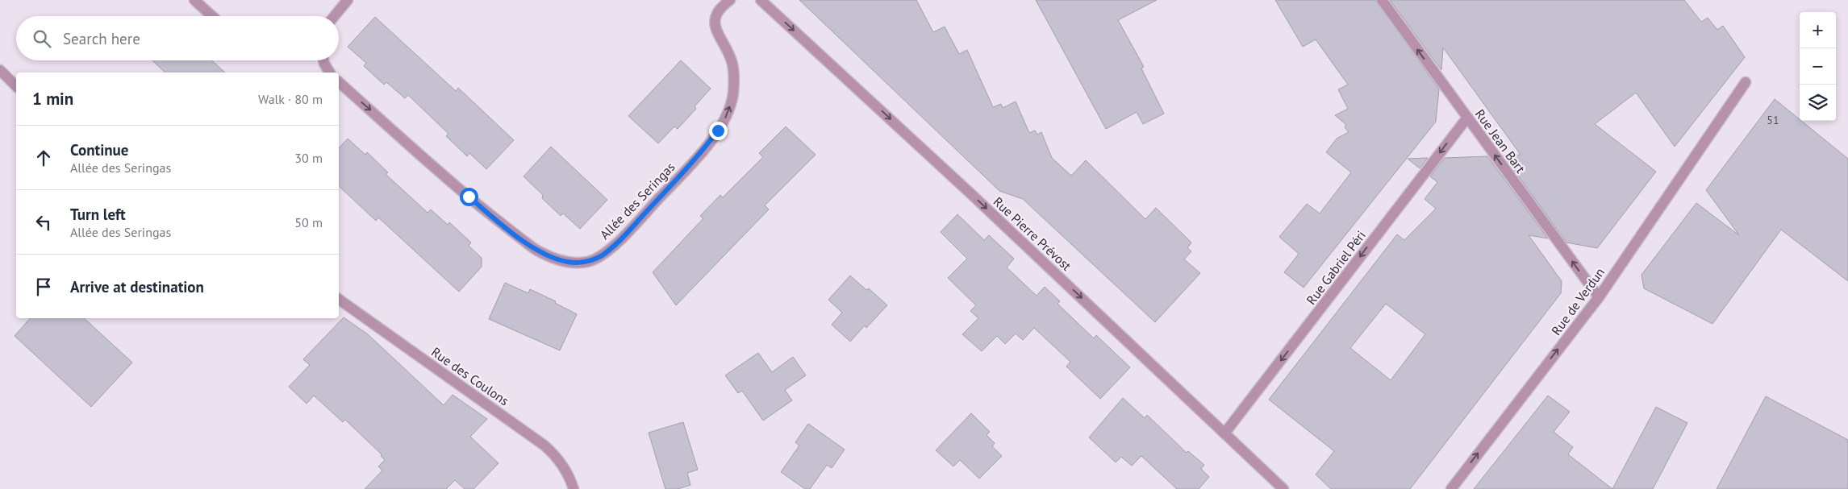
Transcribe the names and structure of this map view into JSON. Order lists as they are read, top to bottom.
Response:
{
  "streets": {
    "street": [
      "Rue Jean Bart",
      "Allée des Seringas",
      "Rue Pierre Prévost",
      "Rue Gabriel Péri",
      "Rue de Verdun",
      "Rue des Coulons"
    ]
  },
  "crossings": [
    ["Rue Jean Bart", "Rue Gabriel Péri"],
    ["Rue Jean Bart", "Rue de Verdun"],
    ["Rue Pierre Prévost", "Rue Gabriel Péri"]
  ],
  "one_way": [
    "Rue Jean Bart",
    "Rue Pierre Prévost",
    "Rue Gabriel Péri",
    "Rue de Verdun"
  ],
  "house_numbers": ["51"],
  "page": {
    "map_buttons": ["+", "−"],
    "search": "Search here",
    "heading": ["1 min", "Walk · 80 m"],
    "list": [
      ["Continue", "Allée des Seringas", "30 m"],
      ["Turn left", "Allée des Seringas", "50 m"],
      "Arrive at destination"
    ]
  }
}
